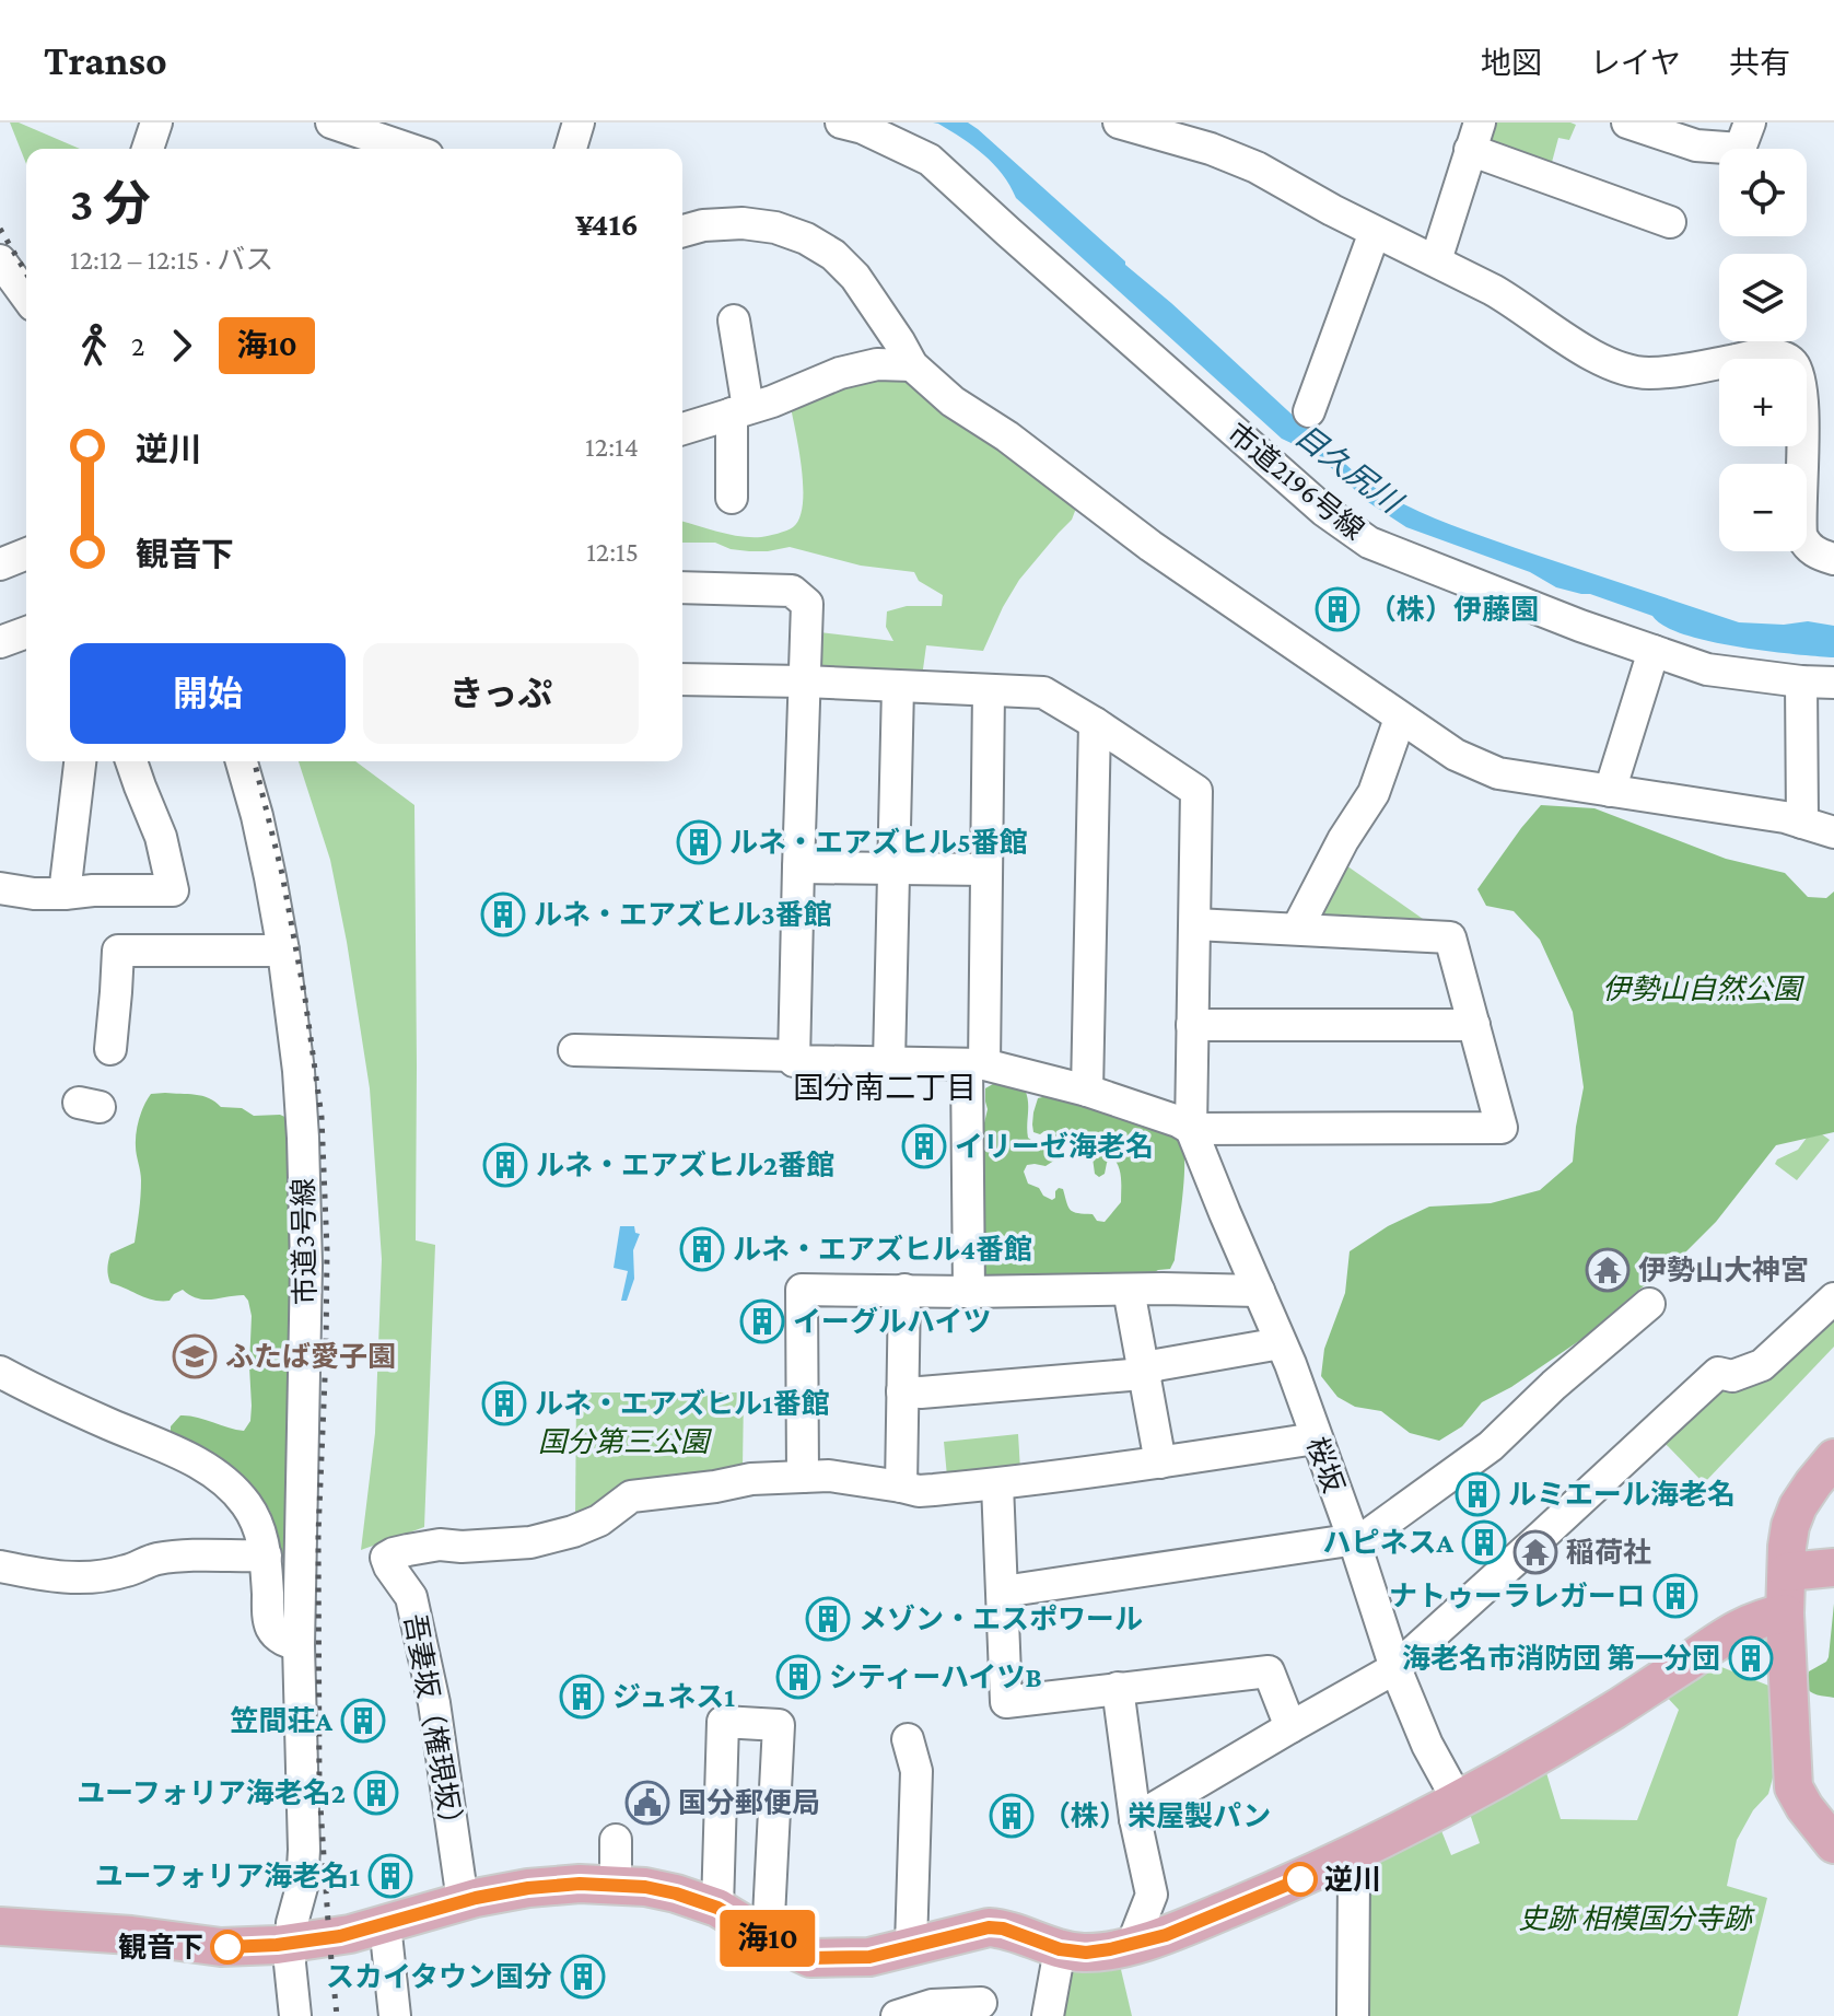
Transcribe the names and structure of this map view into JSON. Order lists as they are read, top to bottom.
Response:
{
  "streets": {
    "street": [
      "市道2196号線",
      "市道3号線",
      "桜坂",
      "吾妻坂（権現坂）"
    ]
  },
  "districts": ["国分南二丁目"],
  "water": ["目久尻川"],
  "parks": ["伊勢山自然公園", "国分第三公園", "史跡 相模国分寺跡"],
  "places": {
    "building": [
      "（株）伊藤園",
      "ルネ・エアズヒル5番館",
      "ルネ・エアズヒル3番館",
      "イリーゼ海老名",
      "ルネ・エアズヒル2番館",
      "ルネ・エアズヒル4番館",
      "イーグルハイツ",
      "ルネ・エアズヒル1番館",
      "ルミエール海老名",
      "ハピネスA",
      "ナトゥーラレガーロ",
      "メゾン・エスポワール",
      "海老名市消防団 第一分団",
      "シティーハイツB",
      "ジュネス1",
      "笠間荘A",
      "ユーフォリア海老名2",
      "（株）栄屋製パン",
      "ユーフォリア海老名1",
      "スカイタウン国分"
    ],
    "temple": ["伊勢山大神宮", "稲荷社"],
    "school or university": ["ふたば愛子園"],
    "public building": ["国分郵便局"],
    "other": ["逆川", "観音下"]
  },
  "lines": ["bus line 海10"],
  "page": {
    "header": "Transo",
    "nav": ["地図", "レイヤ", "共有"],
    "on_map": "海10",
    "map_buttons": ["+", "−"],
    "heading": ["3 分", "12:12 – 12:15 · バス", "¥416"],
    "legs": ["2", "海10"],
    "list": [
      {
        "name": "逆川",
        "value": "12:14"
      },
      {
        "name": "観音下",
        "value": "12:15"
      }
    ],
    "buttons": ["開始", "きっぷ"]
  }
}
